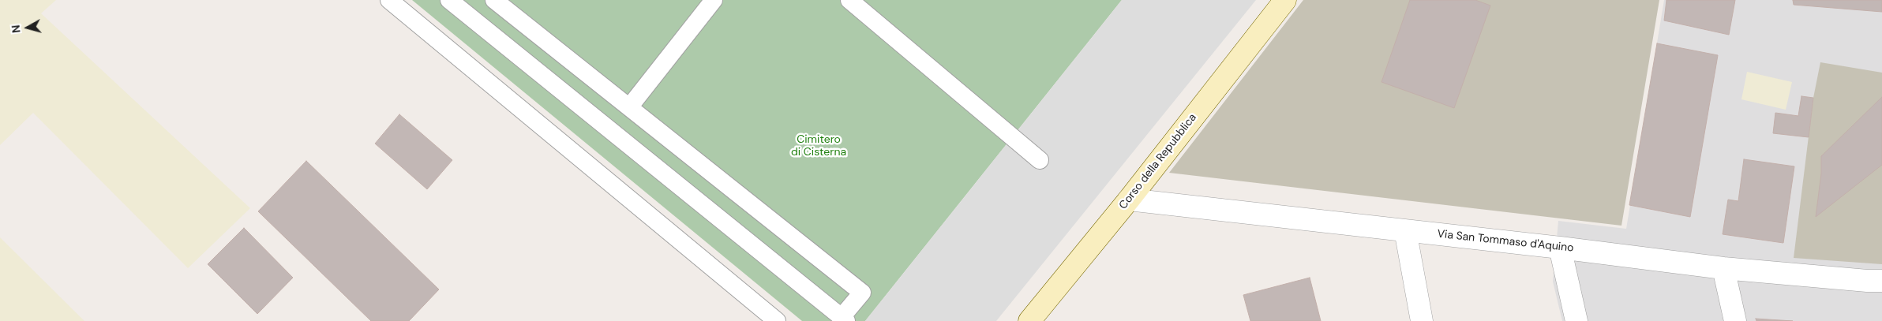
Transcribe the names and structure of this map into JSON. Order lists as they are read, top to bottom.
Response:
{
  "streets": {
    "street": ["Corso della Repubblica", "Via San Tommaso d'Aquino"]
  },
  "crossings": [
    ["Corso della Repubblica", "Via San Tommaso d'Aquino"]
  ],
  "parks": ["Cimitero di Cisterna"],
  "north": "left"
}
